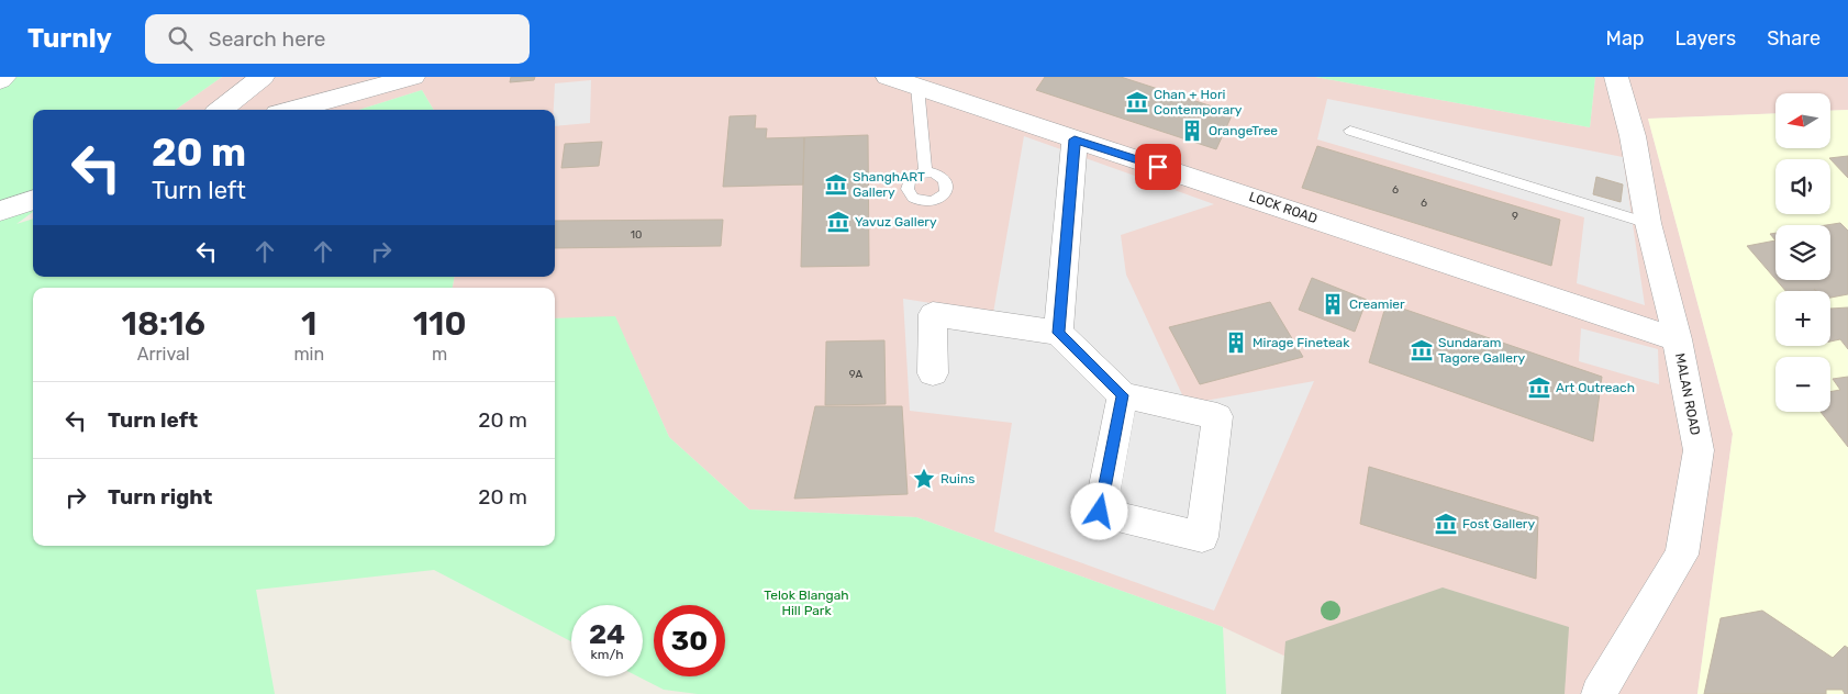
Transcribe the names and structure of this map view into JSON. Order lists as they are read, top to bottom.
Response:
{
  "streets": {
    "street": ["LOCK ROAD", "MALAN ROAD"]
  },
  "crossings": [
    ["LOCK ROAD", "MALAN ROAD"]
  ],
  "parks": ["Telok Blangah Hill Park"],
  "places": {
    "museum": [
      "Chan + Hori Contemporary",
      "ShanghART Gallery",
      "Yavuz Gallery",
      "Sundaram Tagore Gallery",
      "Art Outreach",
      "Fost Gallery"
    ],
    "building": ["OrangeTree", "Creamier", "Mirage Fineteak"],
    "place": ["Ruins"]
  },
  "house_numbers": [
    "6",
    "6",
    "9",
    "10",
    "9A"
  ],
  "north": "left",
  "page": {
    "header": "Turnly",
    "search": "Search here",
    "nav": ["Map", "Layers", "Share"],
    "map_buttons": ["+", "−"],
    "turn": ["20 m", "Turn left"],
    "eta": [
      "18:16",
      "Arrival",
      "1",
      "min",
      "110",
      "m"
    ],
    "list": [
      {
        "name": "Turn left",
        "value": "20 m"
      },
      {
        "name": "Turn right",
        "value": "20 m"
      }
    ],
    "speed": "24 km/h",
    "limit": "30"
  }
}
